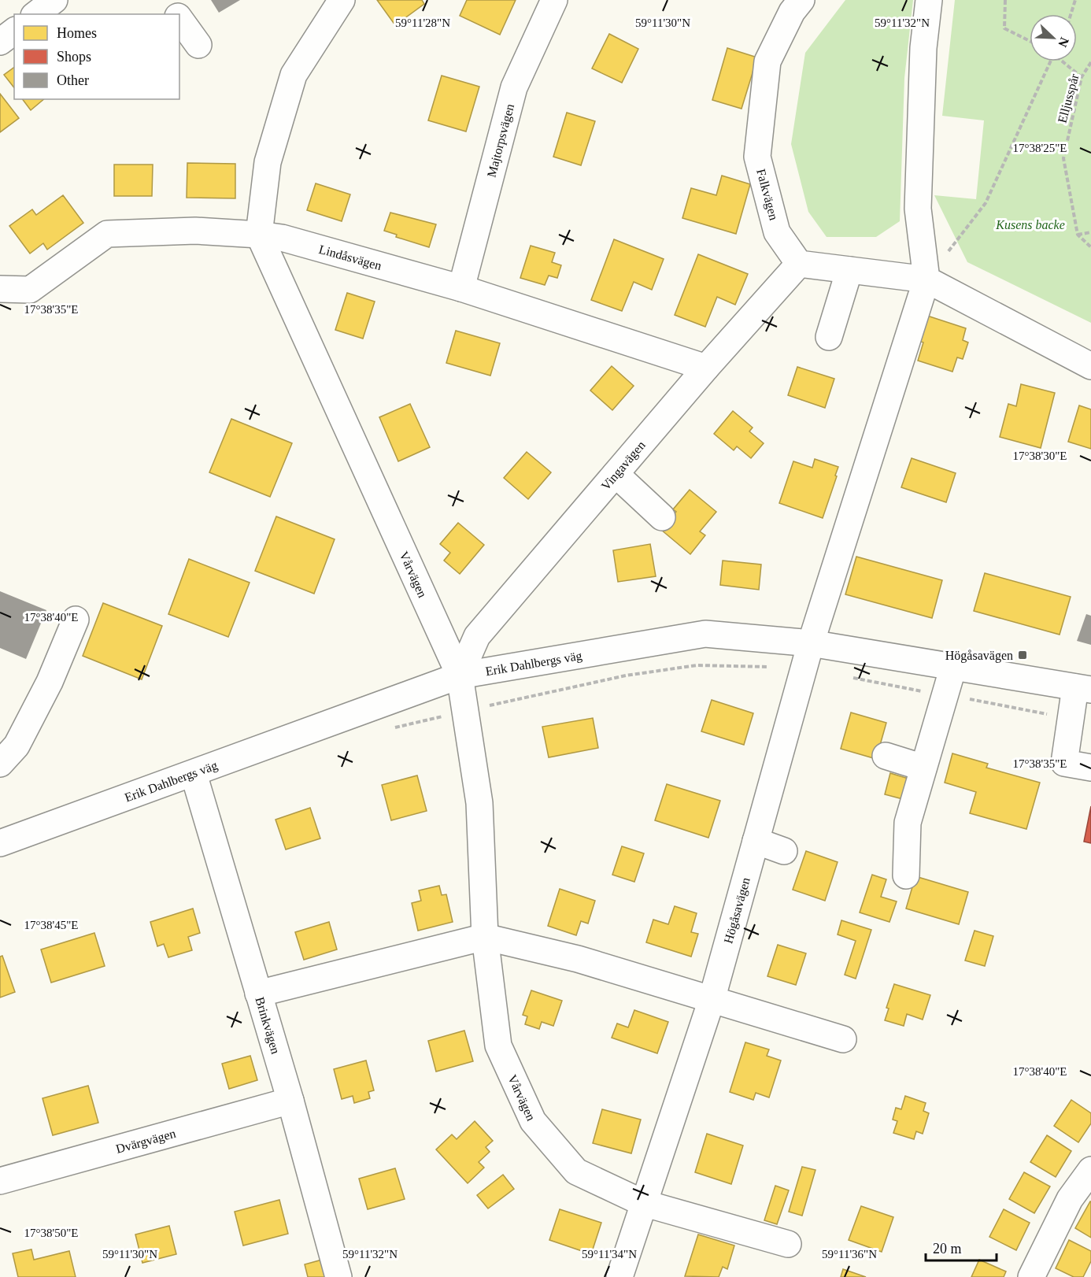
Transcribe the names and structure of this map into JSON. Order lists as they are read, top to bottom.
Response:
{
  "streets": {
    "street": [
      "Majtorpsvägen",
      "Falkvägen",
      "Lindåsvägen",
      "Vingavägen",
      "Vårvägen",
      "Erik Dahlbergs väg",
      "Högåsavägen",
      "Brinkvägen",
      "Dvärgvägen"
    ],
    "path": ["Elljusspår"]
  },
  "crossings": [
    ["Majtorpsvägen", "Lindåsvägen"],
    ["Falkvägen", "Vingavägen"],
    ["Lindåsvägen", "Vingavägen"],
    ["Lindåsvägen", "Vårvägen"],
    ["Vingavägen", "Vårvägen"],
    ["Vingavägen", "Erik Dahlbergs väg"],
    ["Vårvägen", "Erik Dahlbergs väg"],
    ["Vårvägen", "Högåsavägen"],
    ["Erik Dahlbergs väg", "Högåsavägen"],
    ["Erik Dahlbergs väg", "Brinkvägen"],
    ["Brinkvägen", "Dvärgvägen"]
  ],
  "parks": ["Kusens backe"],
  "places": {
    "transit": ["Högåsavägen"]
  },
  "legend": ["Homes", "Shops", "Other"],
  "scale_bar": "20 m",
  "north": "bottom right",
  "coordinates": [
    "59°11'28\"N",
    "59°11'30\"N",
    "59°11'32\"N",
    "17°38'25\"E",
    "17°38'35\"E",
    "17°38'30\"E",
    "17°38'40\"E",
    "17°38'45\"E",
    "17°38'50\"E",
    "59°11'34\"N",
    "59°11'36\"N"
  ]
}
